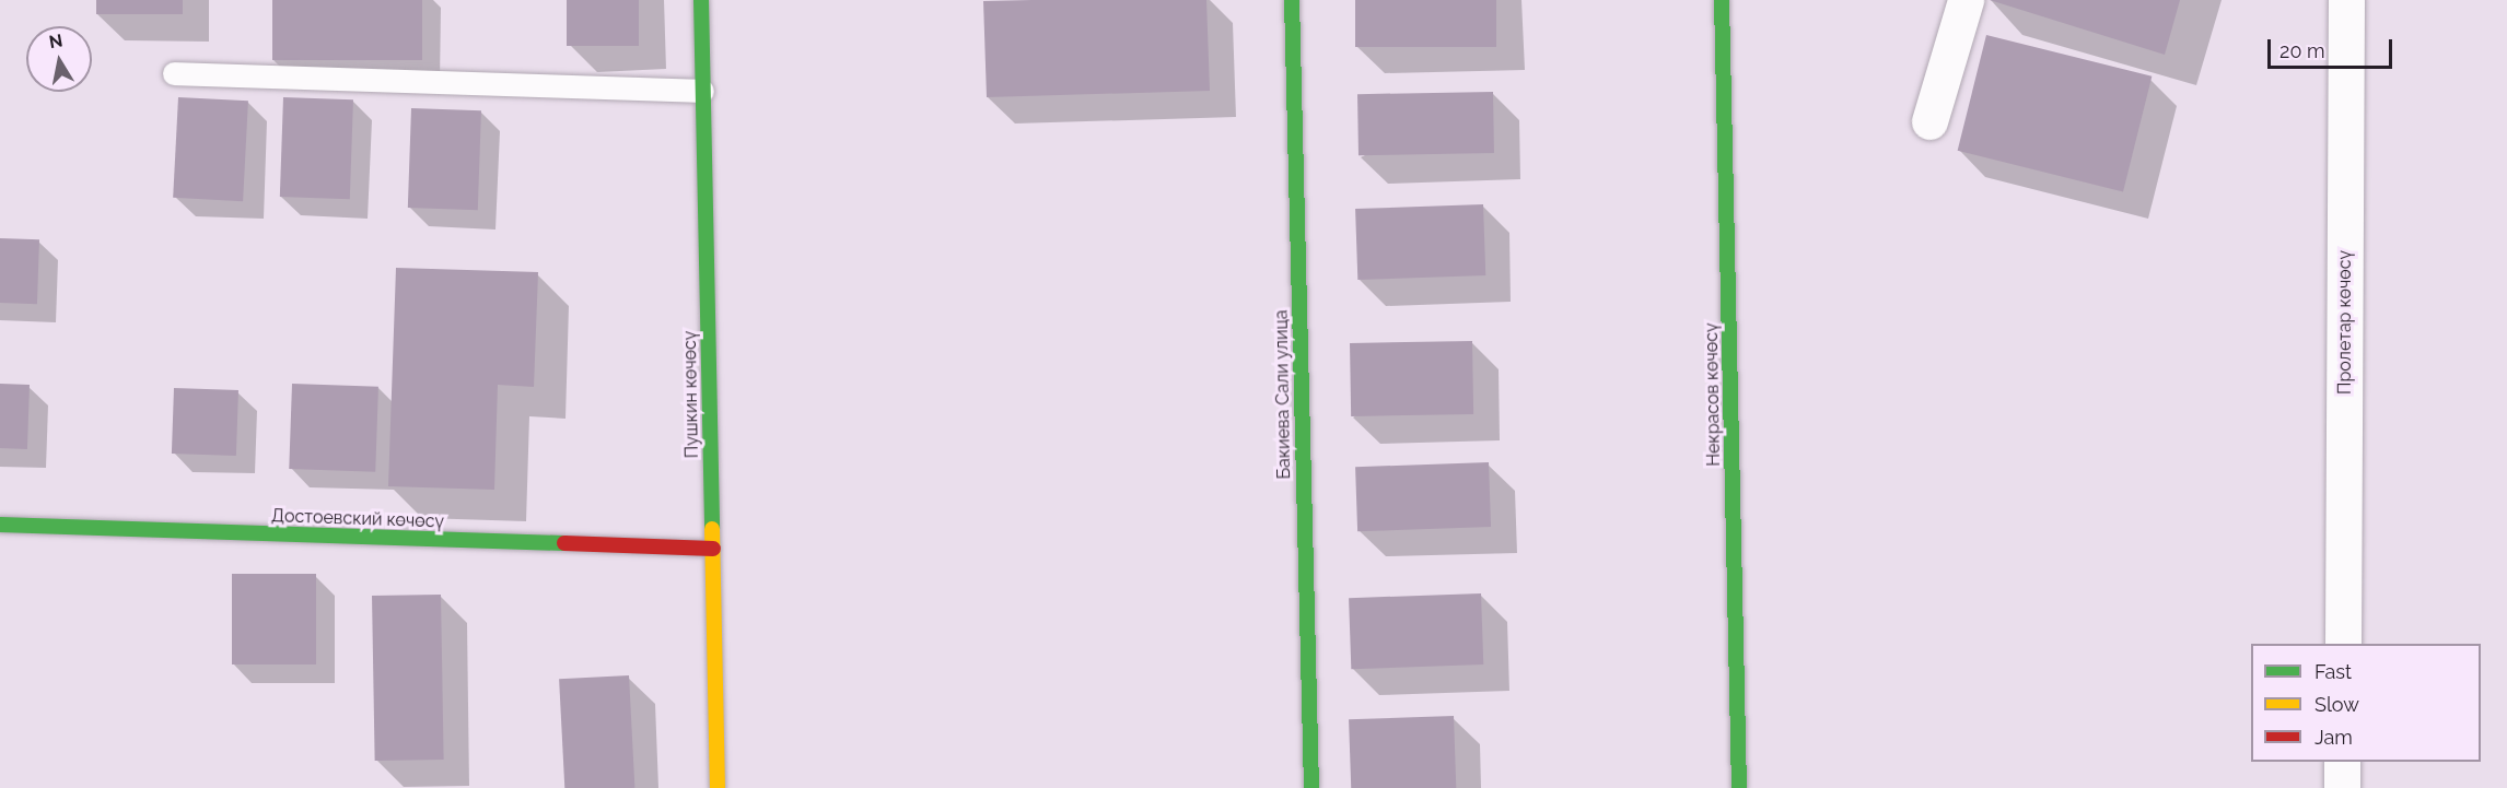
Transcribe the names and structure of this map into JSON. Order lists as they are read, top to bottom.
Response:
{
  "streets": {
    "main road": [
      "Пушкин көчөсү",
      "Бакиева Сали улица",
      "Некрасов көчөсү",
      "Достоевский көчөсү"
    ],
    "street": ["Пролетар көчөсү"]
  },
  "crossings": [
    ["Пушкин көчөсү", "Достоевский көчөсү"]
  ],
  "legend": ["Fast", "Slow", "Jam"],
  "scale_bar": "20 m",
  "north": "top"
}
